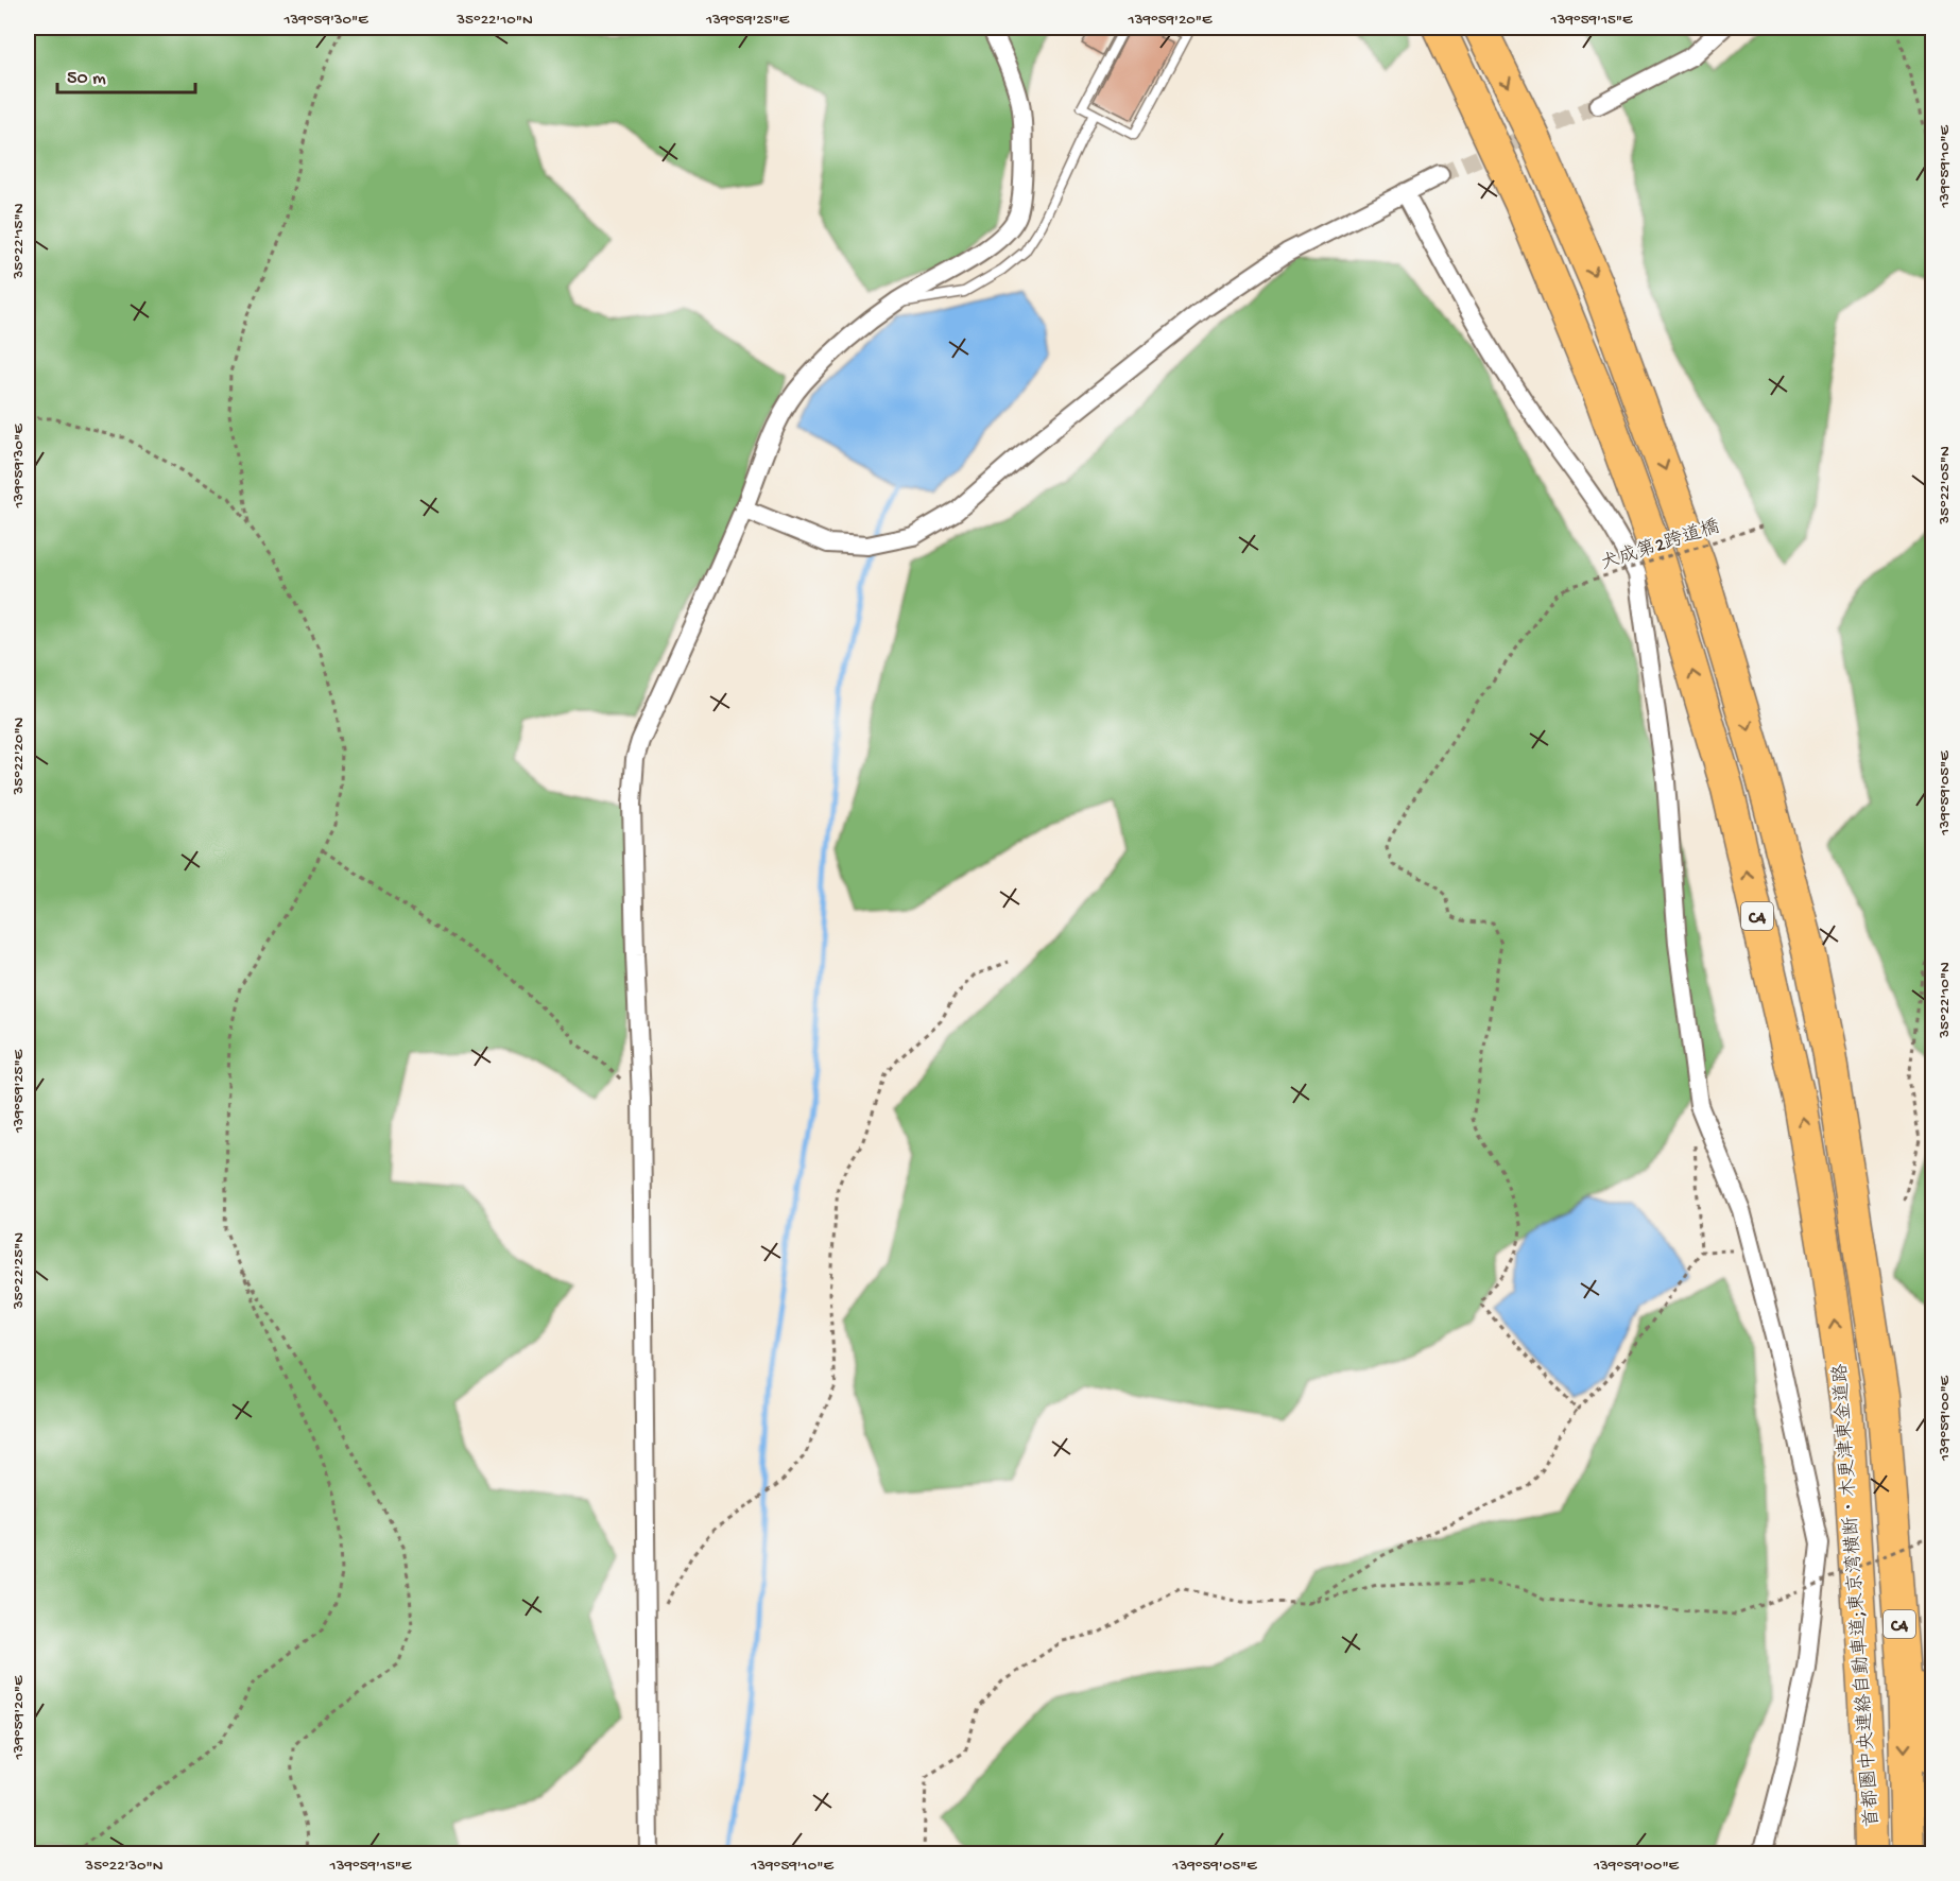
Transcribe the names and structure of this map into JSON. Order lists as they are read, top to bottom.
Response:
{
  "streets": {
    "highway": ["C4", "首都圏中央連絡自動車道;東京湾横断・木更津東金道路"],
    "path": ["犬成第2跨道橋"]
  },
  "scale_bar": "50 m",
  "coordinates": [
    "139°59'30\"E",
    "35°22'10\"N",
    "139°59'25\"E",
    "139°59'20\"E",
    "139°59'15\"E",
    "139°59'10\"E",
    "35°22'15\"N",
    "35°22'05\"N",
    "35°22'20\"N",
    "139°59'05\"E",
    "35°22'25\"N",
    "139°59'00\"E",
    "35°22'30\"N"
  ]
}
